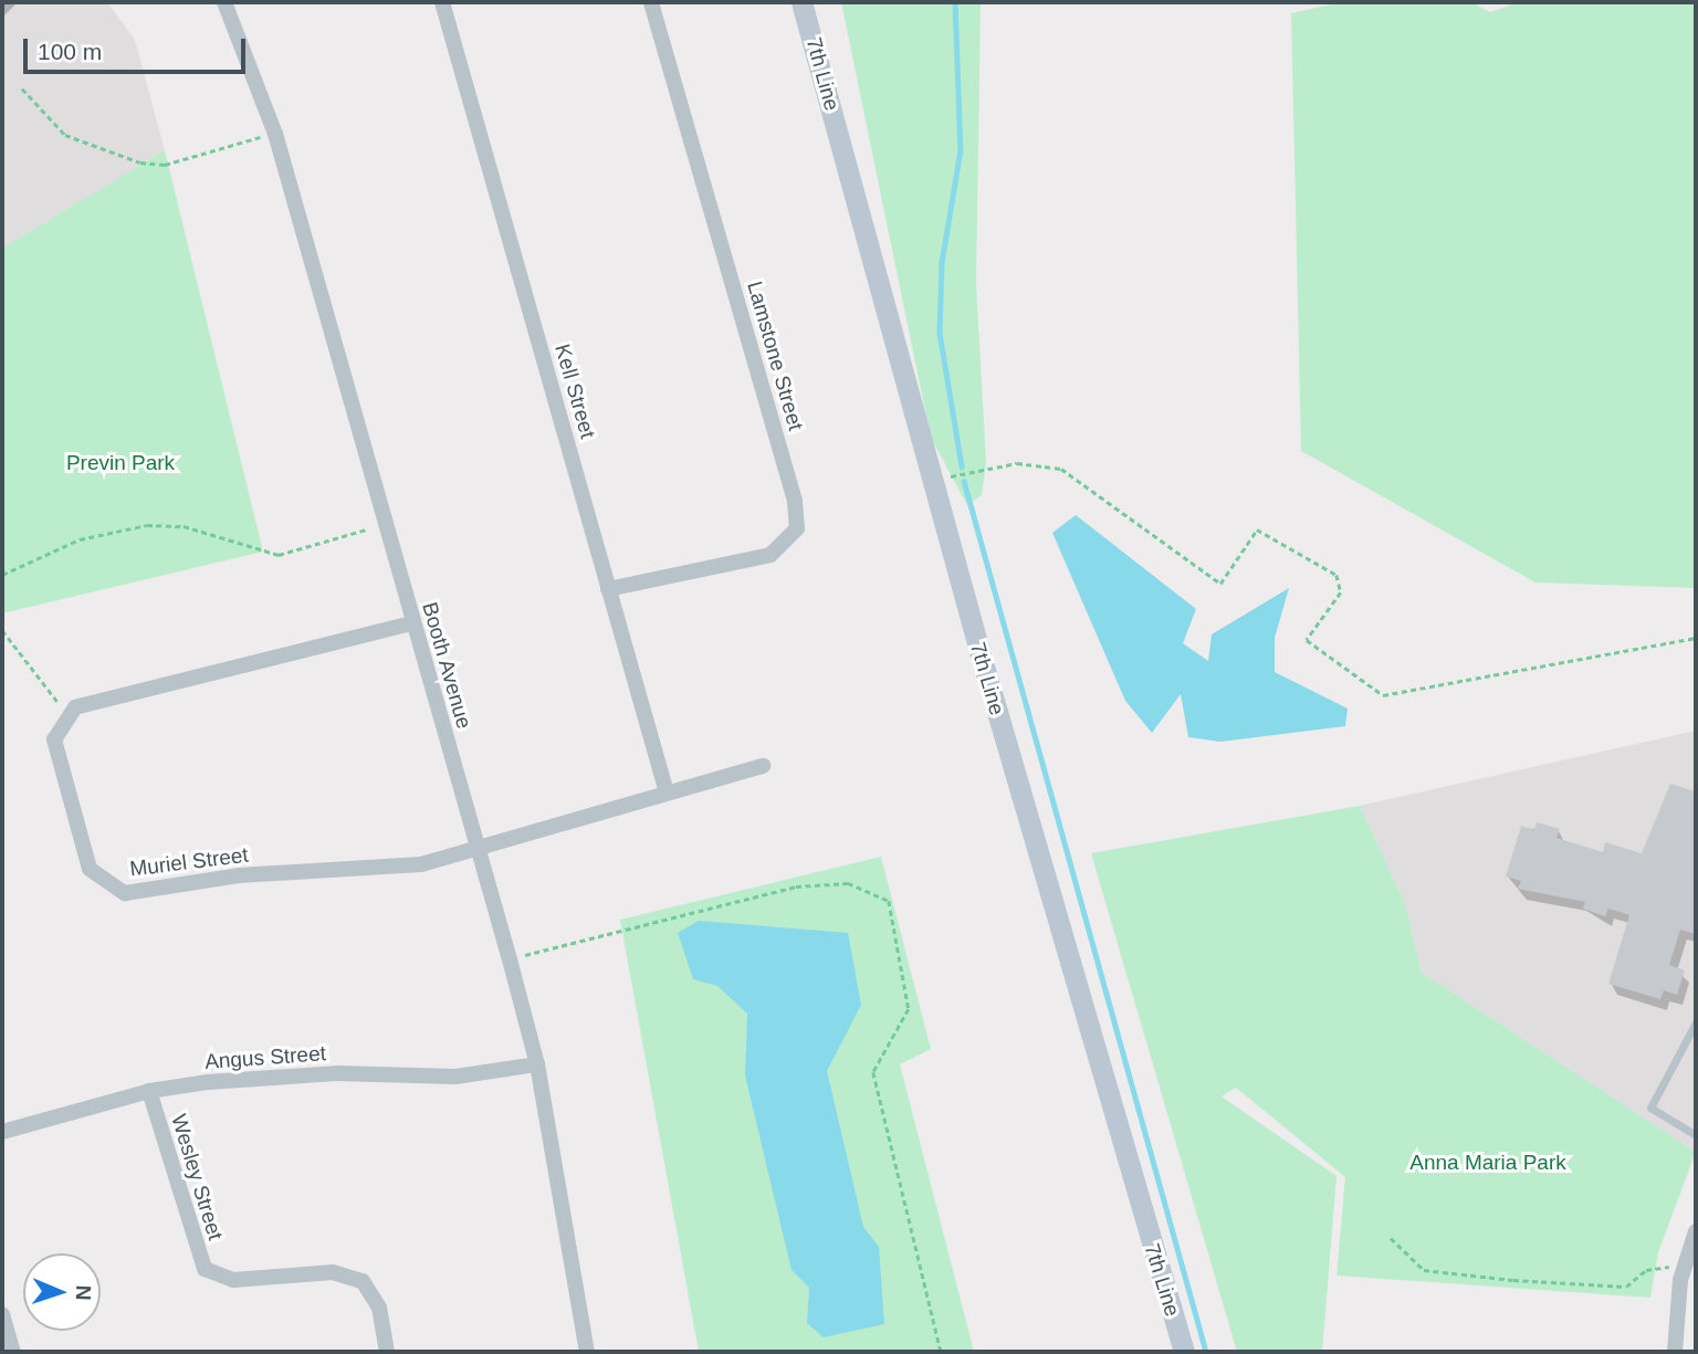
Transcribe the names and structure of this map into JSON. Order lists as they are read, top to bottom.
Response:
{
  "streets": {
    "street": [
      "7th Line",
      "Lamstone Street",
      "Kell Street",
      "Booth Avenue",
      "Muriel Street",
      "Angus Street",
      "Wesley Street"
    ]
  },
  "crossings": [
    ["Lamstone Street", "Kell Street"],
    ["Kell Street", "Muriel Street"],
    ["Booth Avenue", "Muriel Street"],
    ["Booth Avenue", "Angus Street"],
    ["Angus Street", "Wesley Street"]
  ],
  "parks": ["Previn Park", "Anna Maria Park"],
  "scale_bar": "100 m",
  "north": "right"
}
